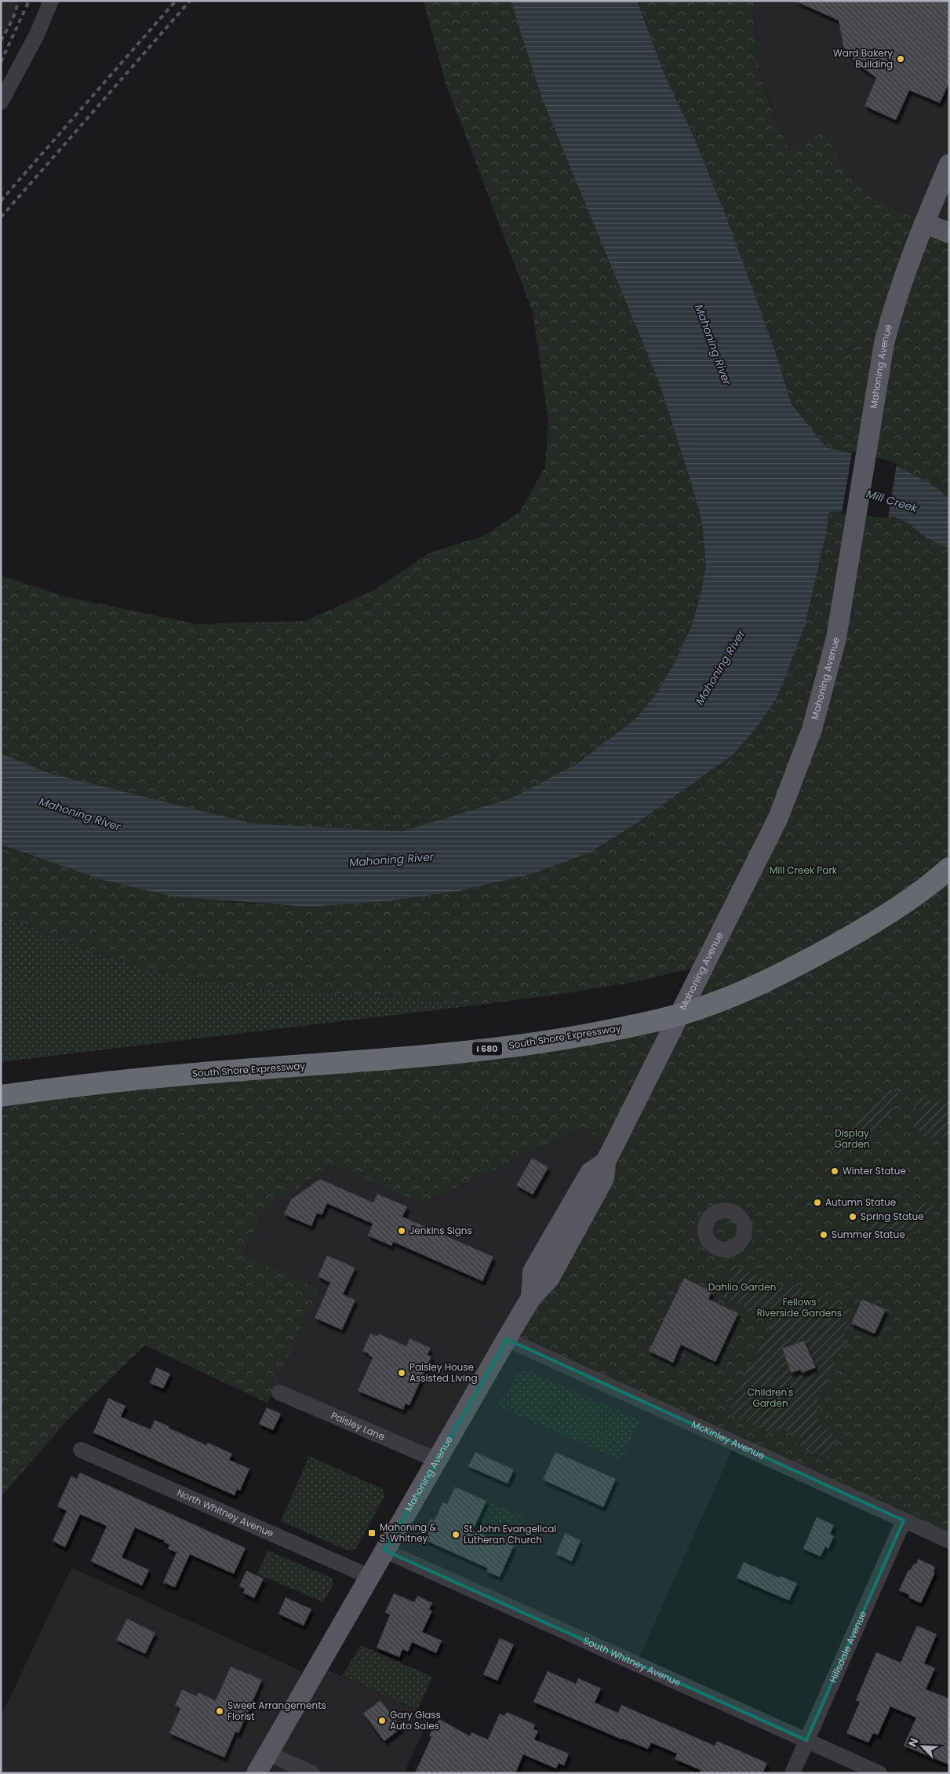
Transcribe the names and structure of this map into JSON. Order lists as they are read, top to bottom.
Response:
{
  "streets": {
    "highway": ["South Shore Expressway", "I 680"],
    "main road": ["Mahoning Avenue"],
    "street": [
      "Paisley Lane",
      "McKinley Avenue",
      "North Whitney Avenue",
      "Hillsdale Avenue",
      "South Whitney Avenue"
    ]
  },
  "crossings": [
    ["Mahoning Avenue", "Paisley Lane"],
    ["Mahoning Avenue", "McKinley Avenue"],
    ["Mahoning Avenue", "North Whitney Avenue"],
    ["Mahoning Avenue", "South Whitney Avenue"],
    ["McKinley Avenue", "Hillsdale Avenue"],
    ["Hillsdale Avenue", "South Whitney Avenue"]
  ],
  "water": ["Mahoning River", "Mill Creek"],
  "parks": [
    "Mill Creek Park",
    "Display Garden",
    "Dahlia Garden",
    "Fellows Riverside Gardens",
    "Children's Garden"
  ],
  "places": {
    "other": [
      "Ward Bakery Building",
      "Winter Statue",
      "Autumn Statue",
      "Spring Statue",
      "Jenkins Signs",
      "Summer Statue",
      "Paisley House Assisted Living",
      "St. John Evangelical Lutheran Church",
      "Sweet Arrangements Florist",
      "Gary Glass Auto Sales"
    ],
    "transit": ["Mahoning & S. Whitney"]
  },
  "north": "top left"
}
